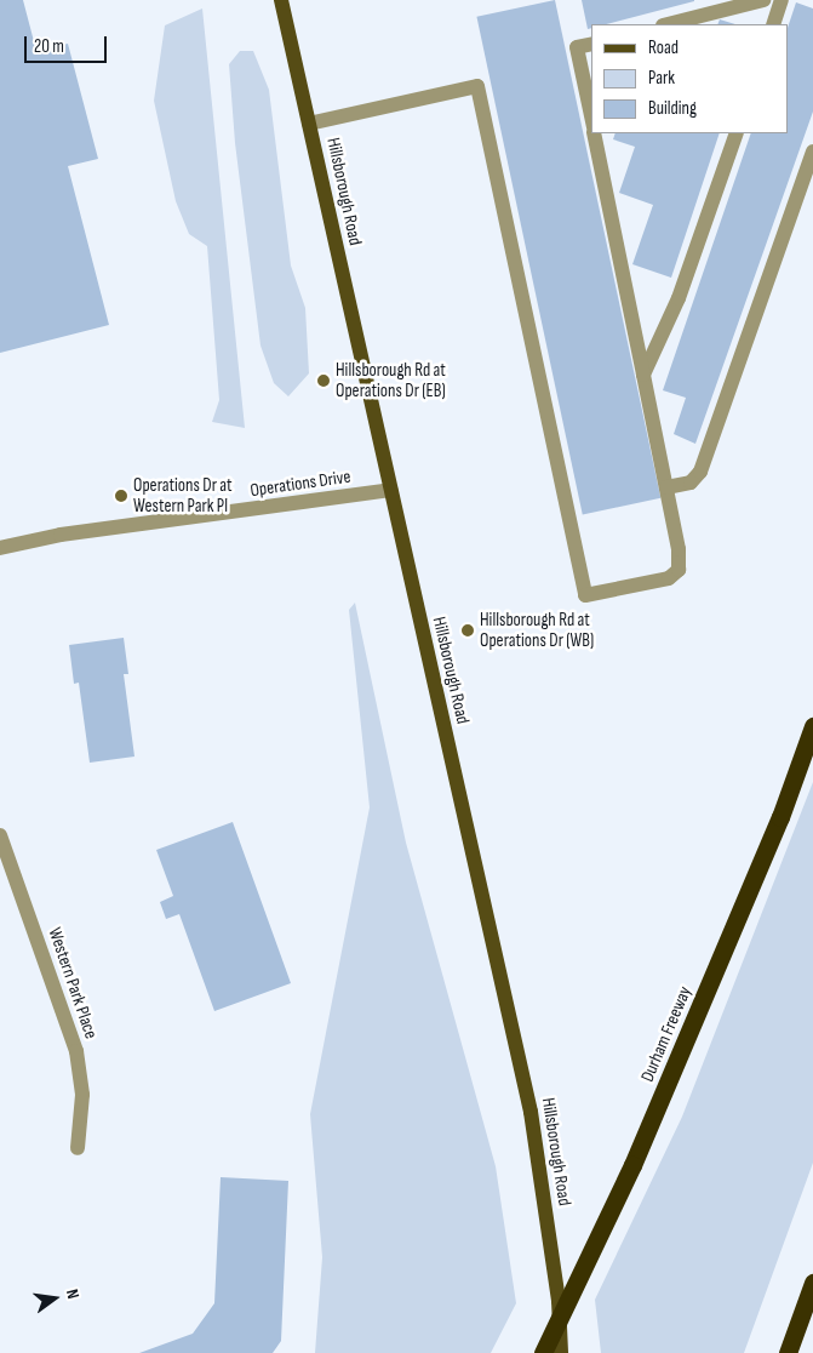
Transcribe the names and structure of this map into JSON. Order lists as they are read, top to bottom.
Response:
{
  "streets": {
    "highway": ["Durham Freeway"],
    "main road": ["Hillsborough Road"],
    "street": ["Operations Drive", "Western Park Place"]
  },
  "crossings": [
    ["Hillsborough Road", "Operations Drive"]
  ],
  "places": ["Hillsborough Rd at Operations Dr (EB)", "Operations Dr at Western Park Pl", "Hillsborough Rd at Operations Dr (WB)"],
  "legend": ["Road", "Park", "Building"],
  "scale_bar": "20 m",
  "north": "right"
}
